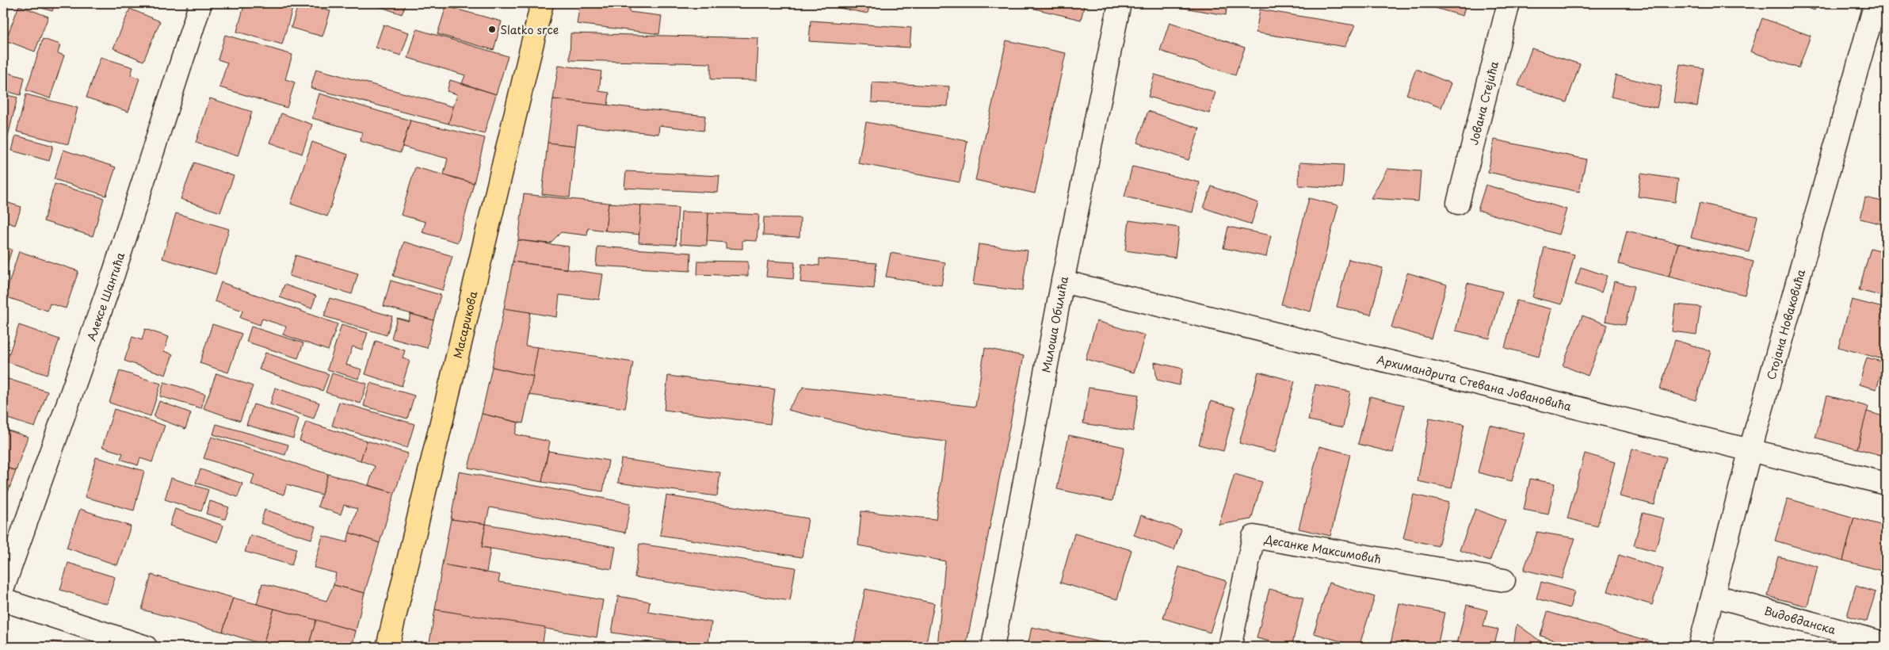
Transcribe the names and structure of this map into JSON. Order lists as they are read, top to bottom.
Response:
{
  "streets": {
    "main road": ["Масарикова"],
    "street": [
      "Јована Стејића",
      "Алексе Шантића",
      "Стојана Новаковића",
      "Милоша Обилића",
      "Архимандрита Стевана Јовановића",
      "Десанке Максимовић",
      "Видовданска"
    ]
  },
  "crossings": [
    ["Стојана Новаковића", "Архимандрита Стевана Јовановића"],
    ["Стојана Новаковића", "Видовданска"],
    ["Милоша Обилића", "Архимандрита Стевана Јовановића"]
  ],
  "places": ["Slatko srce"]
}
